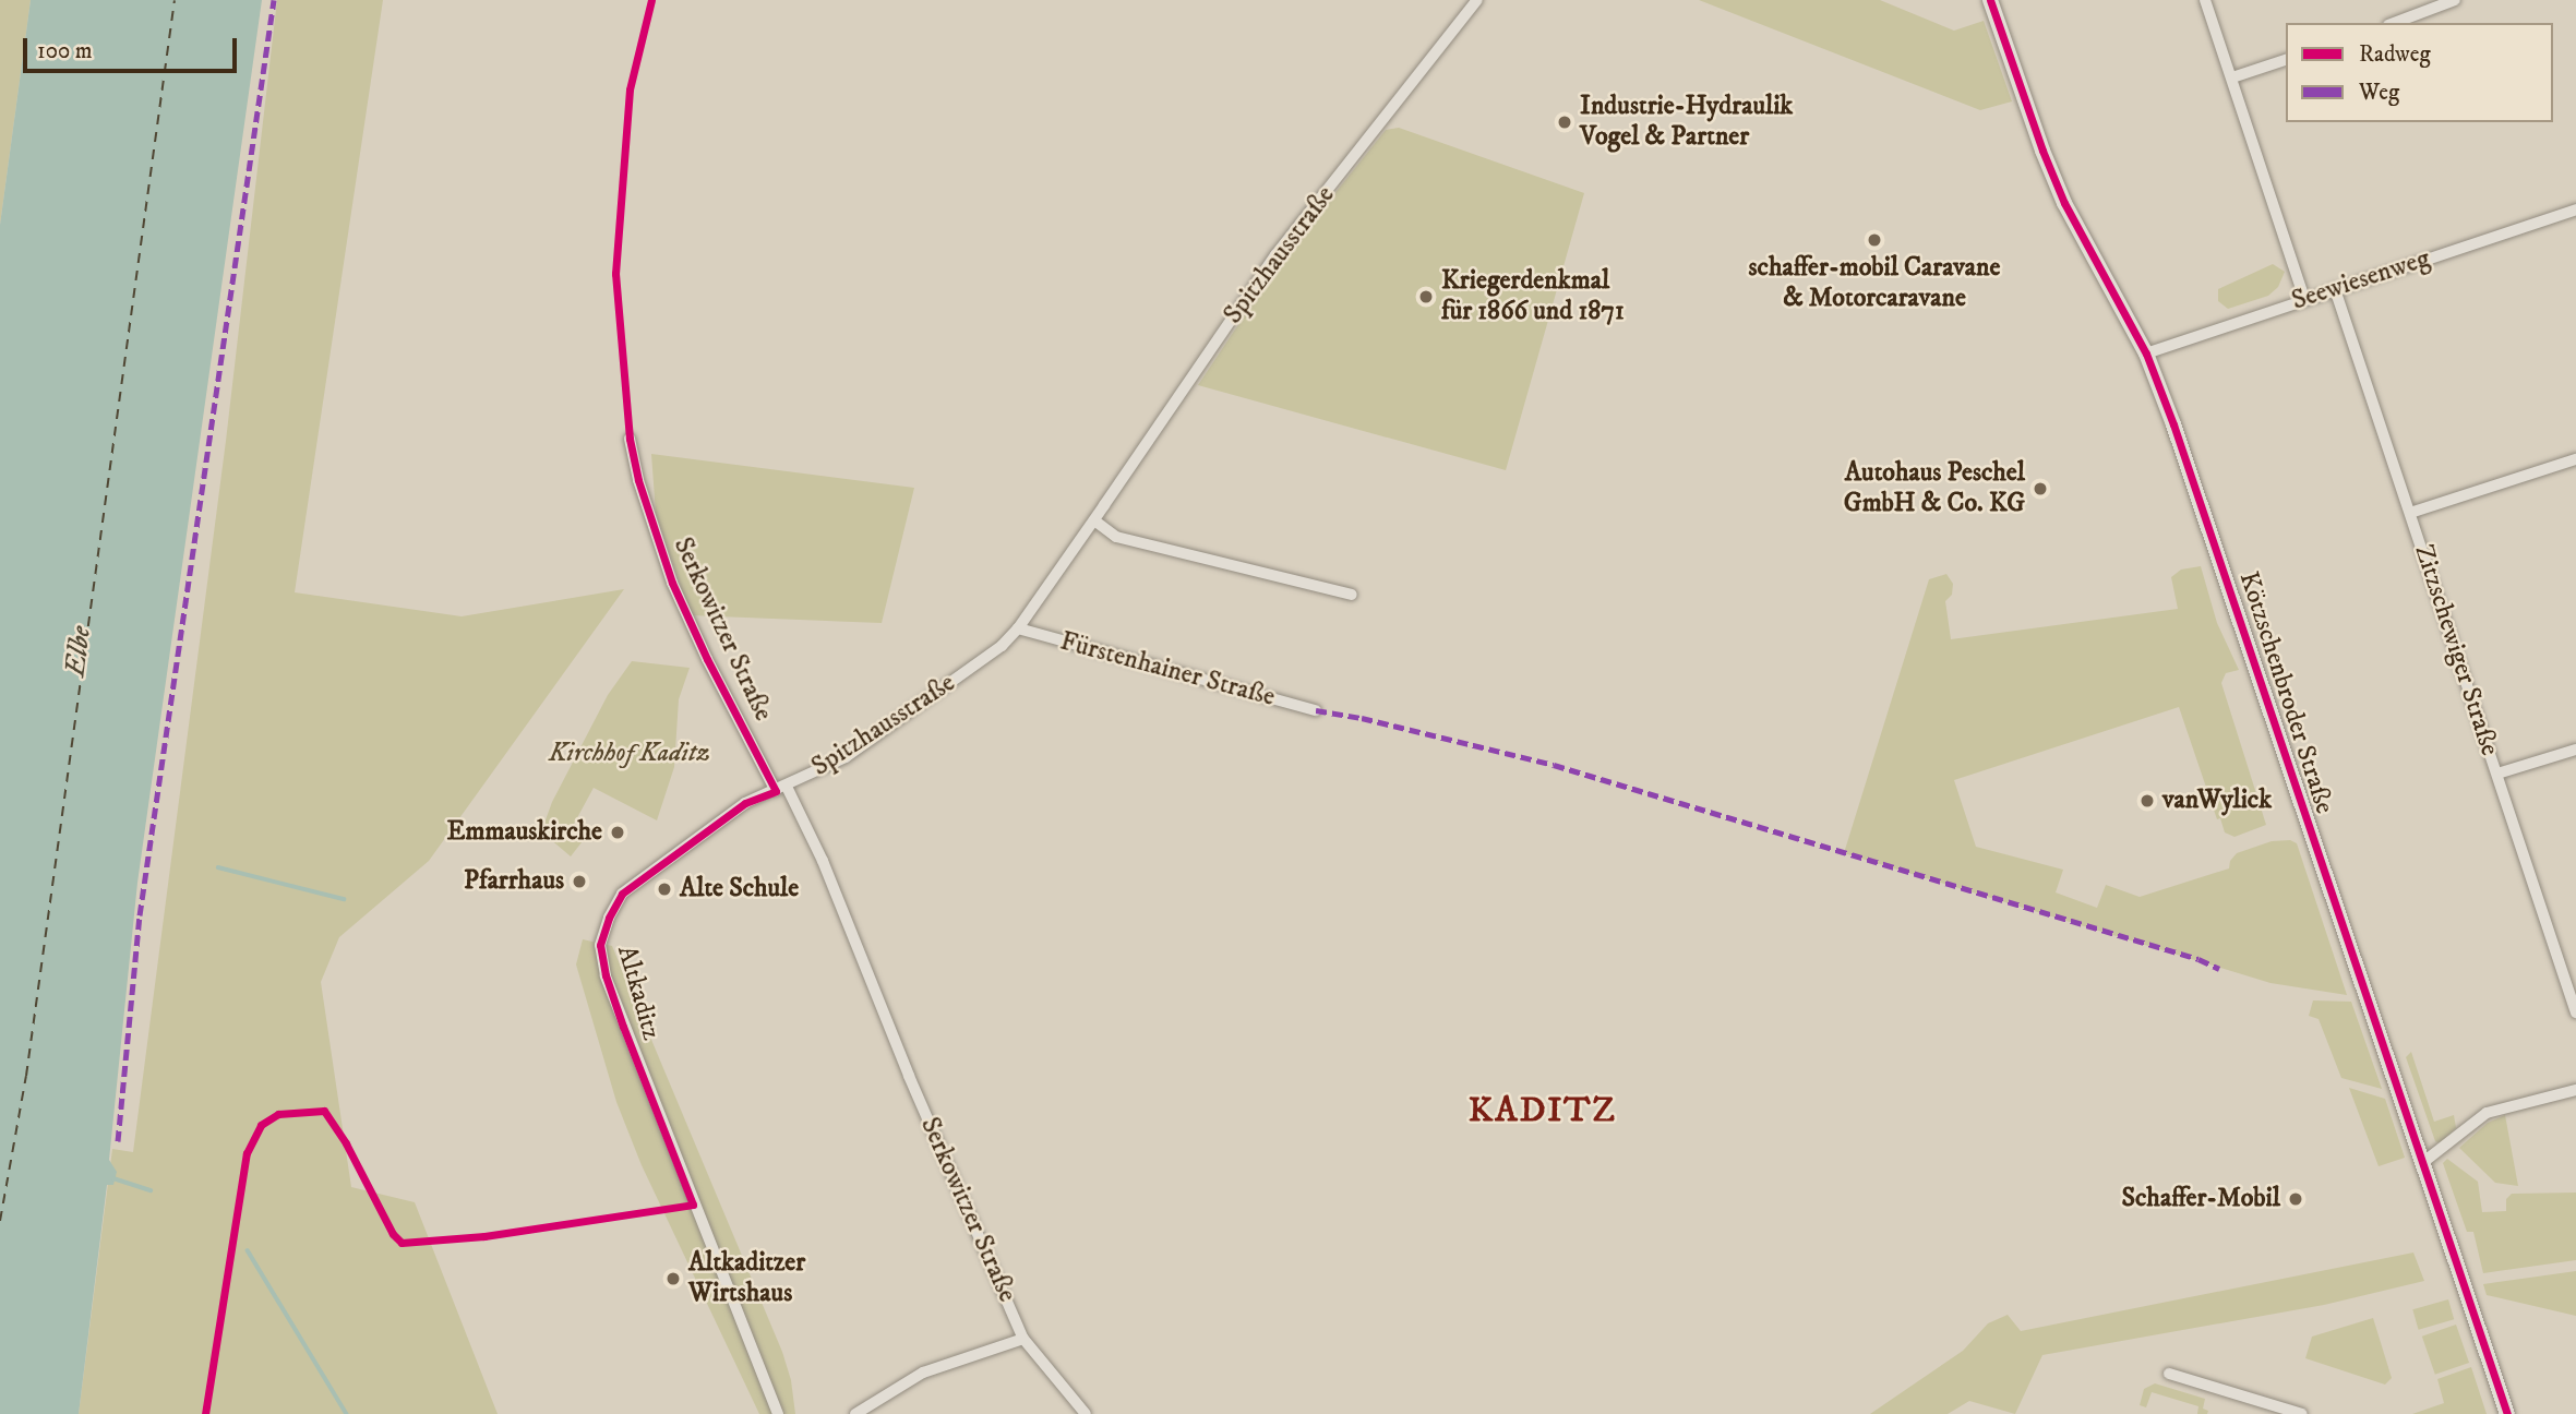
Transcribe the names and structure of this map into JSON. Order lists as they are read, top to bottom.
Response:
{
  "streets": {
    "street": [
      "Spitzhausstraße",
      "Seewiesenweg",
      "Serkowitzer Straße",
      "Zitzschewiger Straße",
      "Fürstenhainer Straße",
      "Kötzschenbroder Straße",
      "Altkaditz"
    ]
  },
  "crossings": [
    ["Spitzhausstraße", "Serkowitzer Straße"],
    ["Spitzhausstraße", "Fürstenhainer Straße"],
    ["Spitzhausstraße", "Altkaditz"],
    ["Seewiesenweg", "Zitzschewiger Straße"],
    ["Seewiesenweg", "Kötzschenbroder Straße"],
    ["Serkowitzer Straße", "Altkaditz"]
  ],
  "districts": ["KADITZ"],
  "water": ["Elbe"],
  "parks": ["Kirchhof Kaditz"],
  "places": [
    "Industrie-Hydraulik Vogel & Partner",
    "schaffer-mobil Caravane & Motorcaravane",
    "Kriegerdenkmal für 1866 und 1871",
    "Autohaus Peschel GmbH & Co. KG",
    "vanWylick",
    "Emmauskirche",
    "Pfarrhaus",
    "Alte Schule",
    "Schaffer-Mobil",
    "Altkaditzer Wirtshaus"
  ],
  "legend": ["Radweg", "Weg"],
  "scale_bar": "100 m"
}
